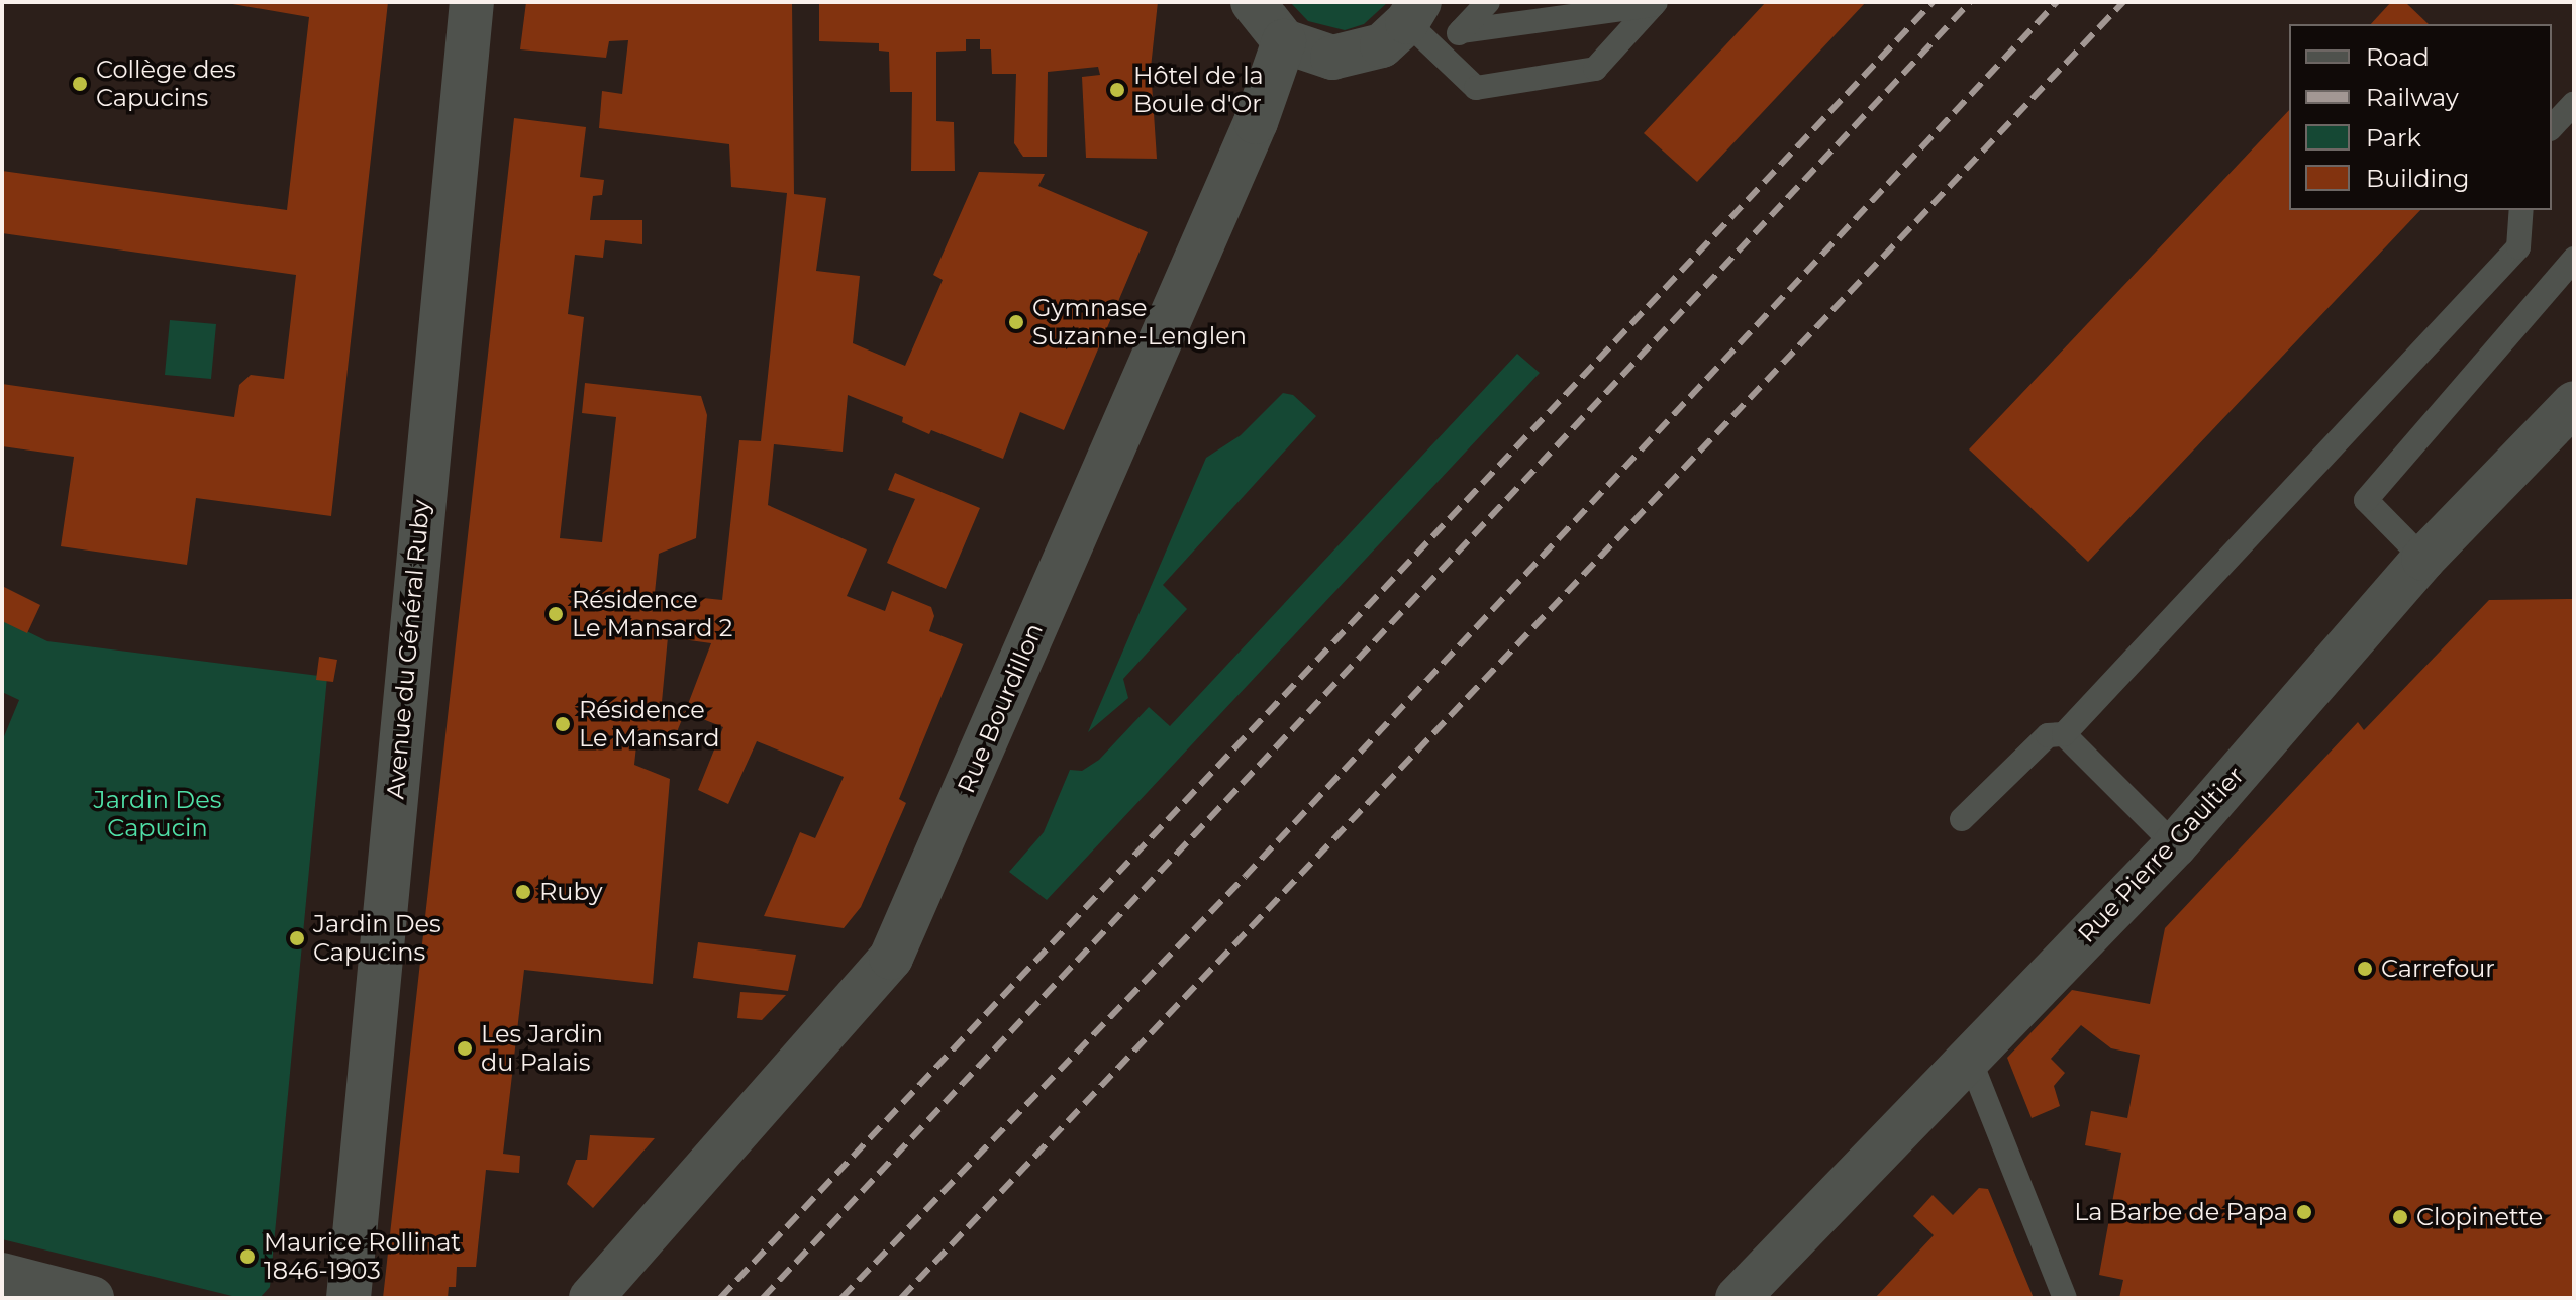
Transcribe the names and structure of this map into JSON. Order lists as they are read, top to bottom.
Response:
{
  "streets": {
    "street": ["Avenue du Général Ruby", "Rue Bourdillon", "Rue Pierre Gaultier"]
  },
  "parks": ["Jardin Des Capucin"],
  "places": [
    "Collège des Capucins",
    "Hôtel de la Boule d'Or",
    "Gymnase Suzanne-Lenglen",
    "Résidence Le Mansard 2",
    "Résidence Le Mansard",
    "Ruby",
    "Jardin Des Capucins",
    "Carrefour",
    "Les Jardin du Palais",
    "La Barbe de Papa",
    "Clopinette",
    "Maurice Rollinat 1846-1903"
  ],
  "legend": [
    "Road",
    "Railway",
    "Park",
    "Building"
  ]
}
